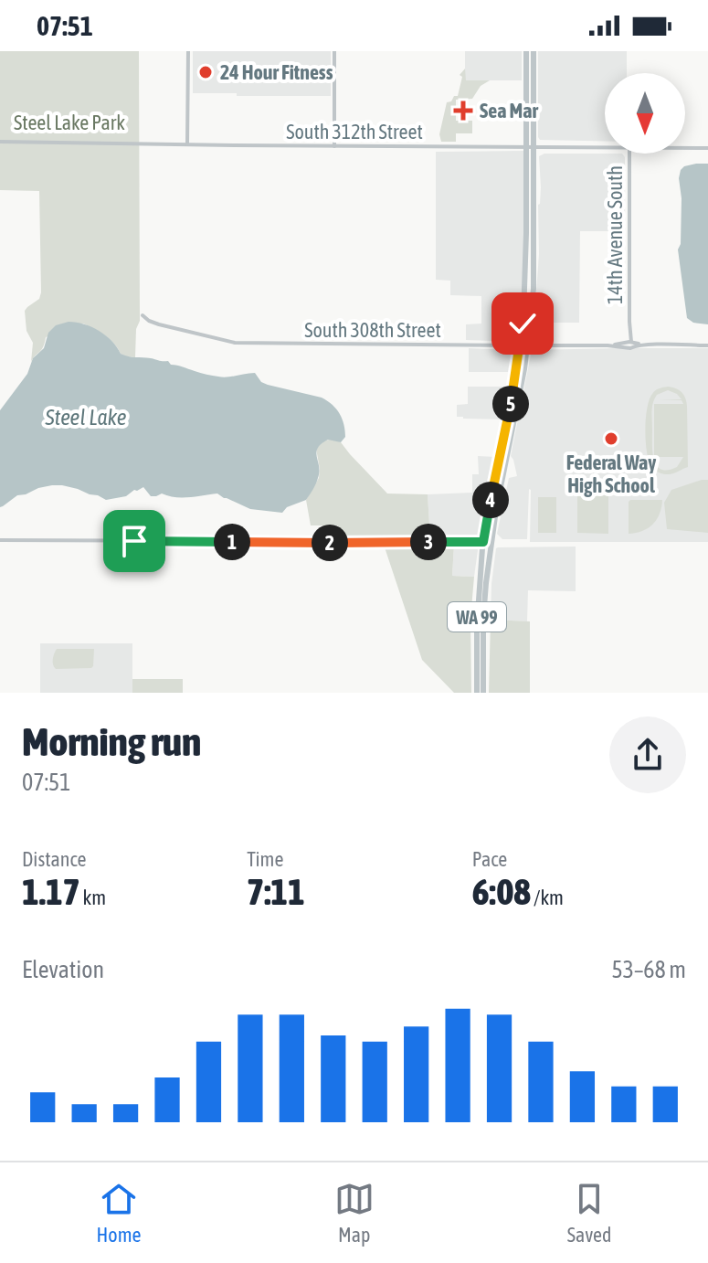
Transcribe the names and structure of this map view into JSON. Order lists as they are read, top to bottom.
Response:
{
  "streets": {
    "main road": ["WA 99"],
    "street": ["South 312th Street", "14th Avenue South", "South 308th Street"]
  },
  "crossings": [
    ["South 312th Street", "WA 99"],
    ["14th Avenue South", "South 308th Street"],
    ["South 308th Street", "WA 99"]
  ],
  "water": ["Steel Lake"],
  "parks": ["Steel Lake Park"],
  "places": {
    "other": ["24 Hour Fitness", "Federal Way High School"],
    "health": ["Sea Mar"]
  },
  "north": "bottom",
  "page": {
    "status": "07:51",
    "pins": [
      "5",
      "4",
      "1",
      "3",
      "2"
    ],
    "heading": ["Morning run", "07:51"],
    "stats": [
      ["Distance", "1.17 km"],
      ["Time", "7:11"],
      ["Pace", "6:08 /km"]
    ],
    "chart": ["Elevation", "53–68 m"],
    "tabs": ["Home", "Map", "Saved"]
  }
}
